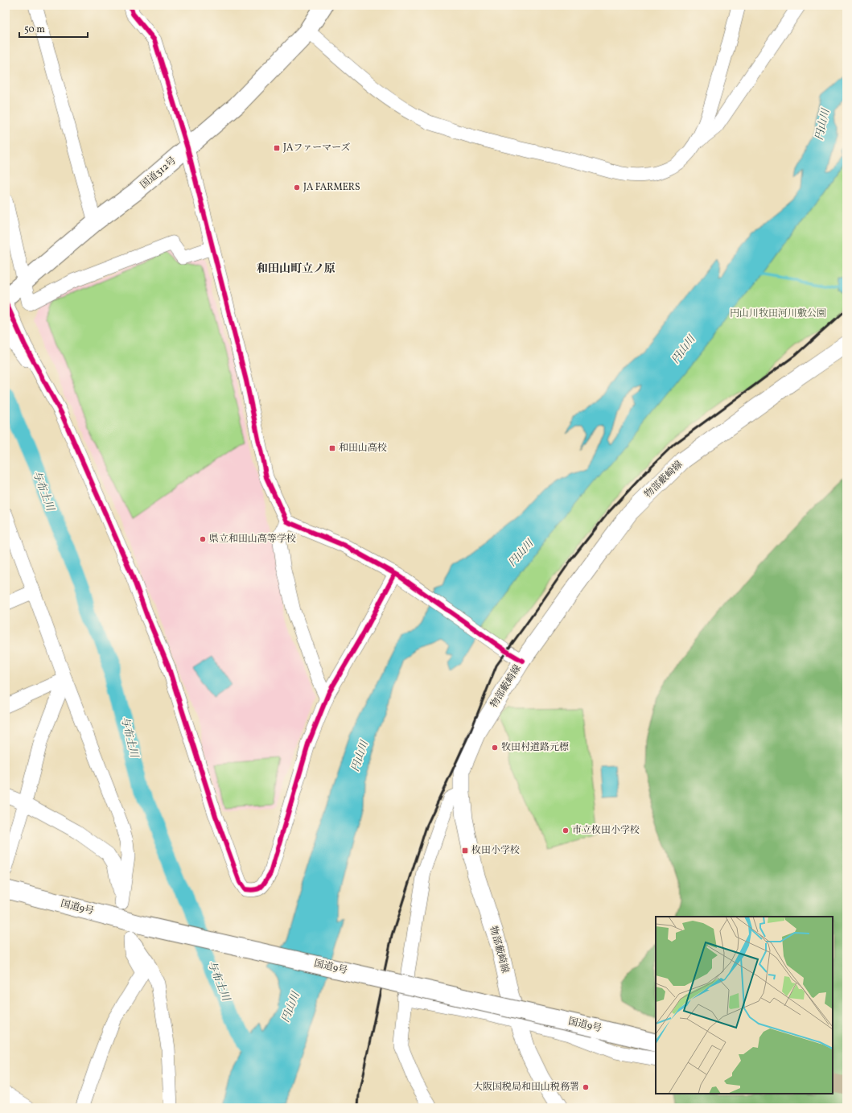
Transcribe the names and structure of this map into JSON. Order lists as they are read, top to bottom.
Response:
{
  "streets": {
    "highway": ["国道312号", "国道9号"],
    "main road": ["物部藪崎線"]
  },
  "districts": ["和田山町立ノ原"],
  "water": ["円山川", "与布土川"],
  "parks": ["円山川牧田河川敷公園"],
  "places": {
    "transit": ["JAファーマーズ", "和田山高校", "枚田小学校"],
    "other": [
      "JA FARMERS",
      "県立和田山高等学校",
      "牧田村道路元標",
      "市立枚田小学校",
      "大阪国税局和田山税務署"
    ]
  },
  "scale_bar": "50 m"
}
